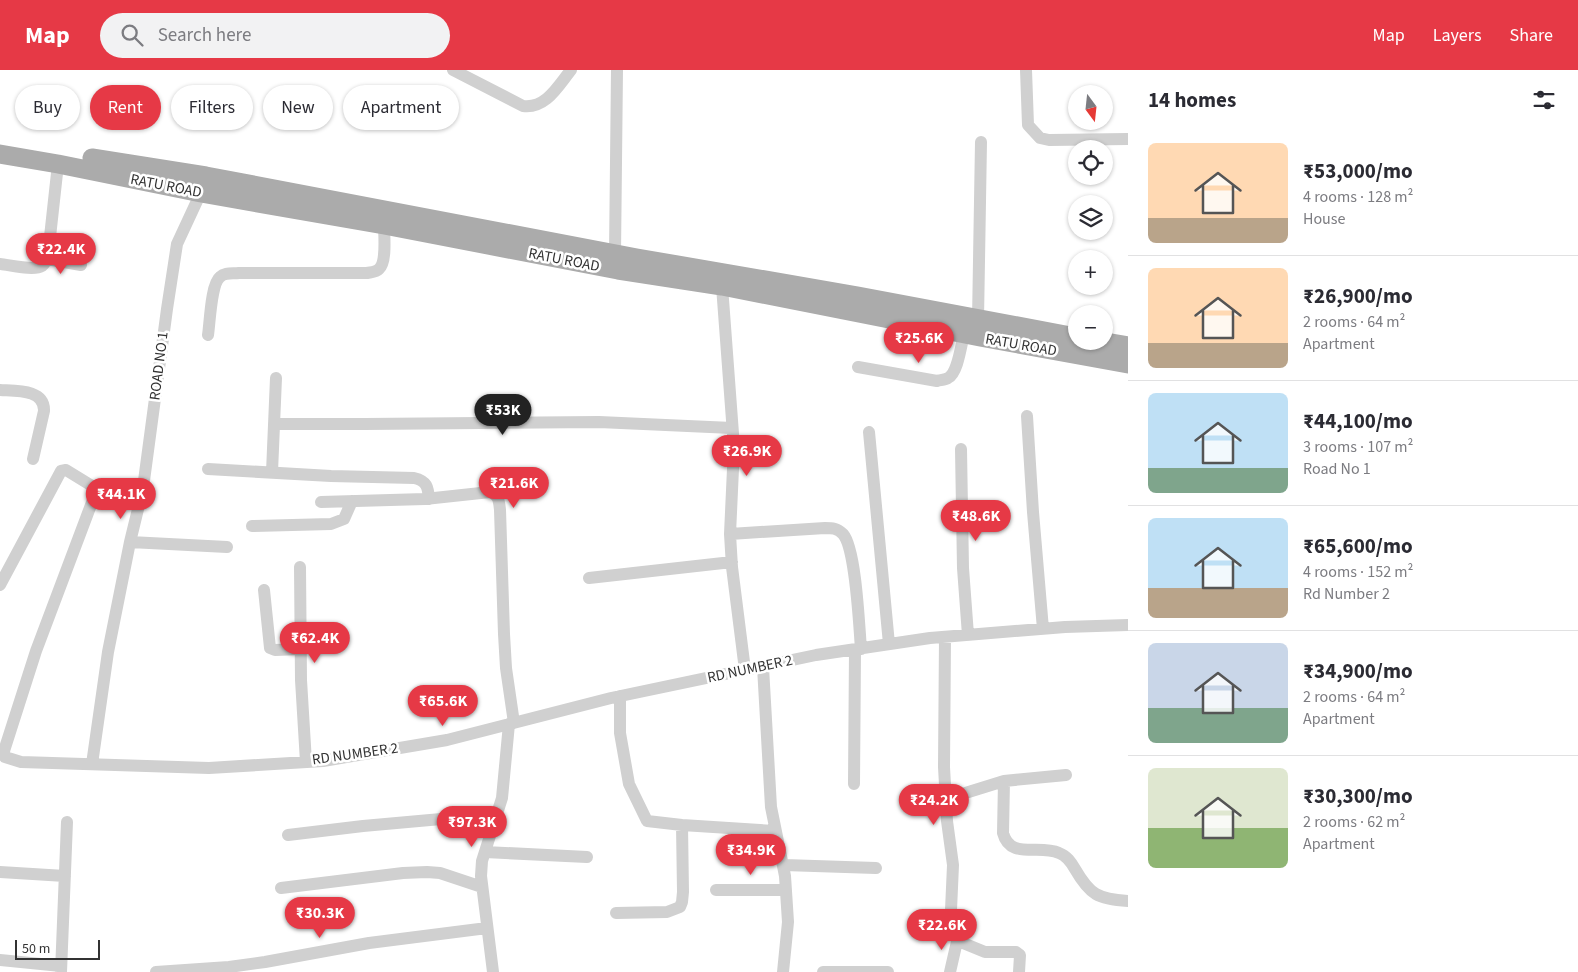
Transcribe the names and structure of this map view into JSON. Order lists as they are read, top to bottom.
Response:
{
  "streets": {
    "main road": ["RATU ROAD"],
    "street": ["ROAD NO 1", "RD NUMBER 2"]
  },
  "crossings": [
    ["RATU ROAD", "ROAD NO 1"],
    ["ROAD NO 1", "RD NUMBER 2"]
  ],
  "scale_bar": "50 m",
  "north": "bottom",
  "page": {
    "header": "Map",
    "search": "Search here",
    "nav": ["Map", "Layers", "Share"],
    "heading": "14 homes",
    "map_buttons": ["+", "−"],
    "chip": [
      "Buy",
      "Rent",
      "Filters",
      "New",
      "Apartment"
    ],
    "list": [
      {
        "name": "₹53,000/mo",
        "note": "4 rooms · 128 m² · House"
      },
      {
        "name": "₹26,900/mo",
        "note": "2 rooms · 64 m² · Apartment"
      },
      {
        "name": "₹44,100/mo",
        "note": "3 rooms · 107 m² · Road No 1"
      },
      {
        "name": "₹65,600/mo",
        "note": "4 rooms · 152 m² · Rd Number 2"
      },
      {
        "name": "₹34,900/mo",
        "note": "2 rooms · 64 m² · Apartment"
      },
      {
        "name": "₹30,300/mo",
        "note": "2 rooms · 62 m² · Apartment"
      }
    ],
    "price": [
      "₹22.4K",
      "₹25.6K",
      "₹53K",
      "₹26.9K",
      "₹21.6K",
      "₹44.1K",
      "₹48.6K",
      "₹62.4K",
      "₹65.6K",
      "₹24.2K",
      "₹97.3K",
      "₹34.9K",
      "₹30.3K",
      "₹22.6K"
    ],
    "scale": "50 m"
  }
}
